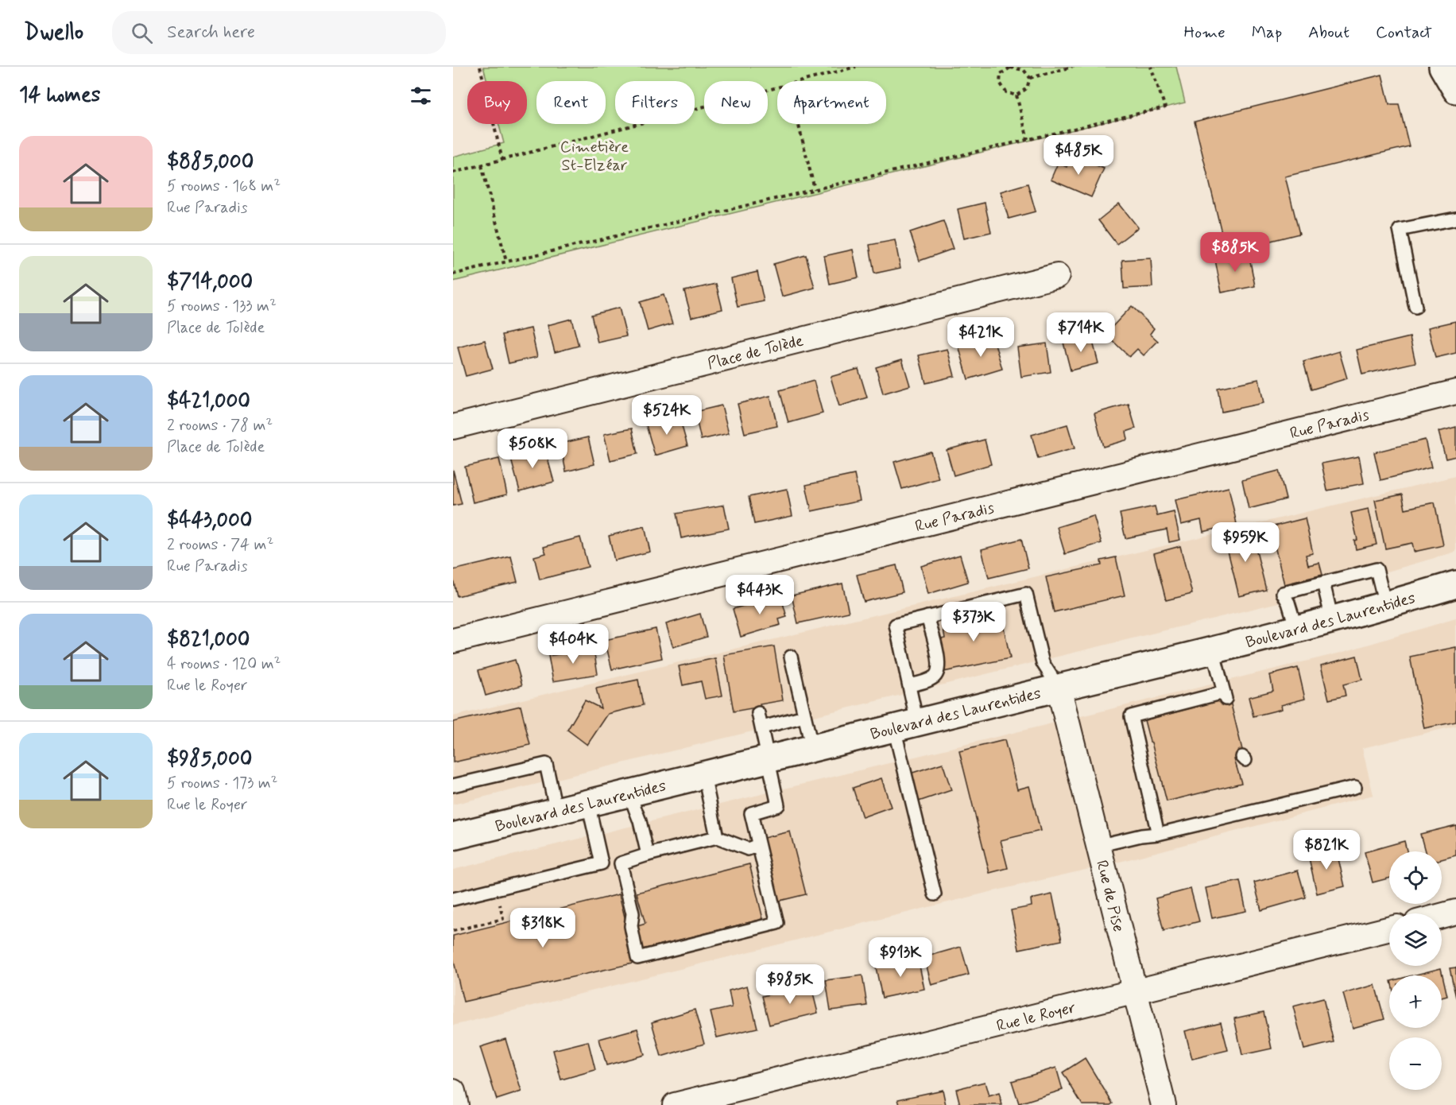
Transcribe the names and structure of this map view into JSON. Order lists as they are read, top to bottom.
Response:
{
  "streets": {
    "main road": ["Boulevard des Laurentides"],
    "street": [
      "Place de Tolède",
      "Rue Paradis",
      "Rue de Pise",
      "Rue le Royer"
    ]
  },
  "crossings": [
    ["Boulevard des Laurentides", "Rue de Pise"],
    ["Rue de Pise", "Rue le Royer"]
  ],
  "parks": ["Cimetière St-Elzéar"],
  "page": {
    "header": "Dwello",
    "search": "Search here",
    "nav": [
      "Home",
      "Map",
      "About",
      "Contact"
    ],
    "heading": "14 homes",
    "chip": [
      "Buy",
      "Rent",
      "Filters",
      "New",
      "Apartment"
    ],
    "list": [
      {
        "name": "$885,000",
        "note": "5 rooms · 168 m² · Rue Paradis"
      },
      {
        "name": "$714,000",
        "note": "5 rooms · 133 m² · Place de Tolède"
      },
      {
        "name": "$421,000",
        "note": "2 rooms · 78 m² · Place de Tolède"
      },
      {
        "name": "$443,000",
        "note": "2 rooms · 74 m² · Rue Paradis"
      },
      {
        "name": "$821,000",
        "note": "4 rooms · 120 m² · Rue le Royer"
      },
      {
        "name": "$985,000",
        "note": "5 rooms · 173 m² · Rue le Royer"
      }
    ],
    "price": [
      "$485K",
      "$885K",
      "$714K",
      "$421K",
      "$524K",
      "$508K",
      "$959K",
      "$443K",
      "$373K",
      "$404K",
      "$821K",
      "$318K",
      "$913K",
      "$985K"
    ],
    "map_buttons": ["+", "−"]
  }
}
